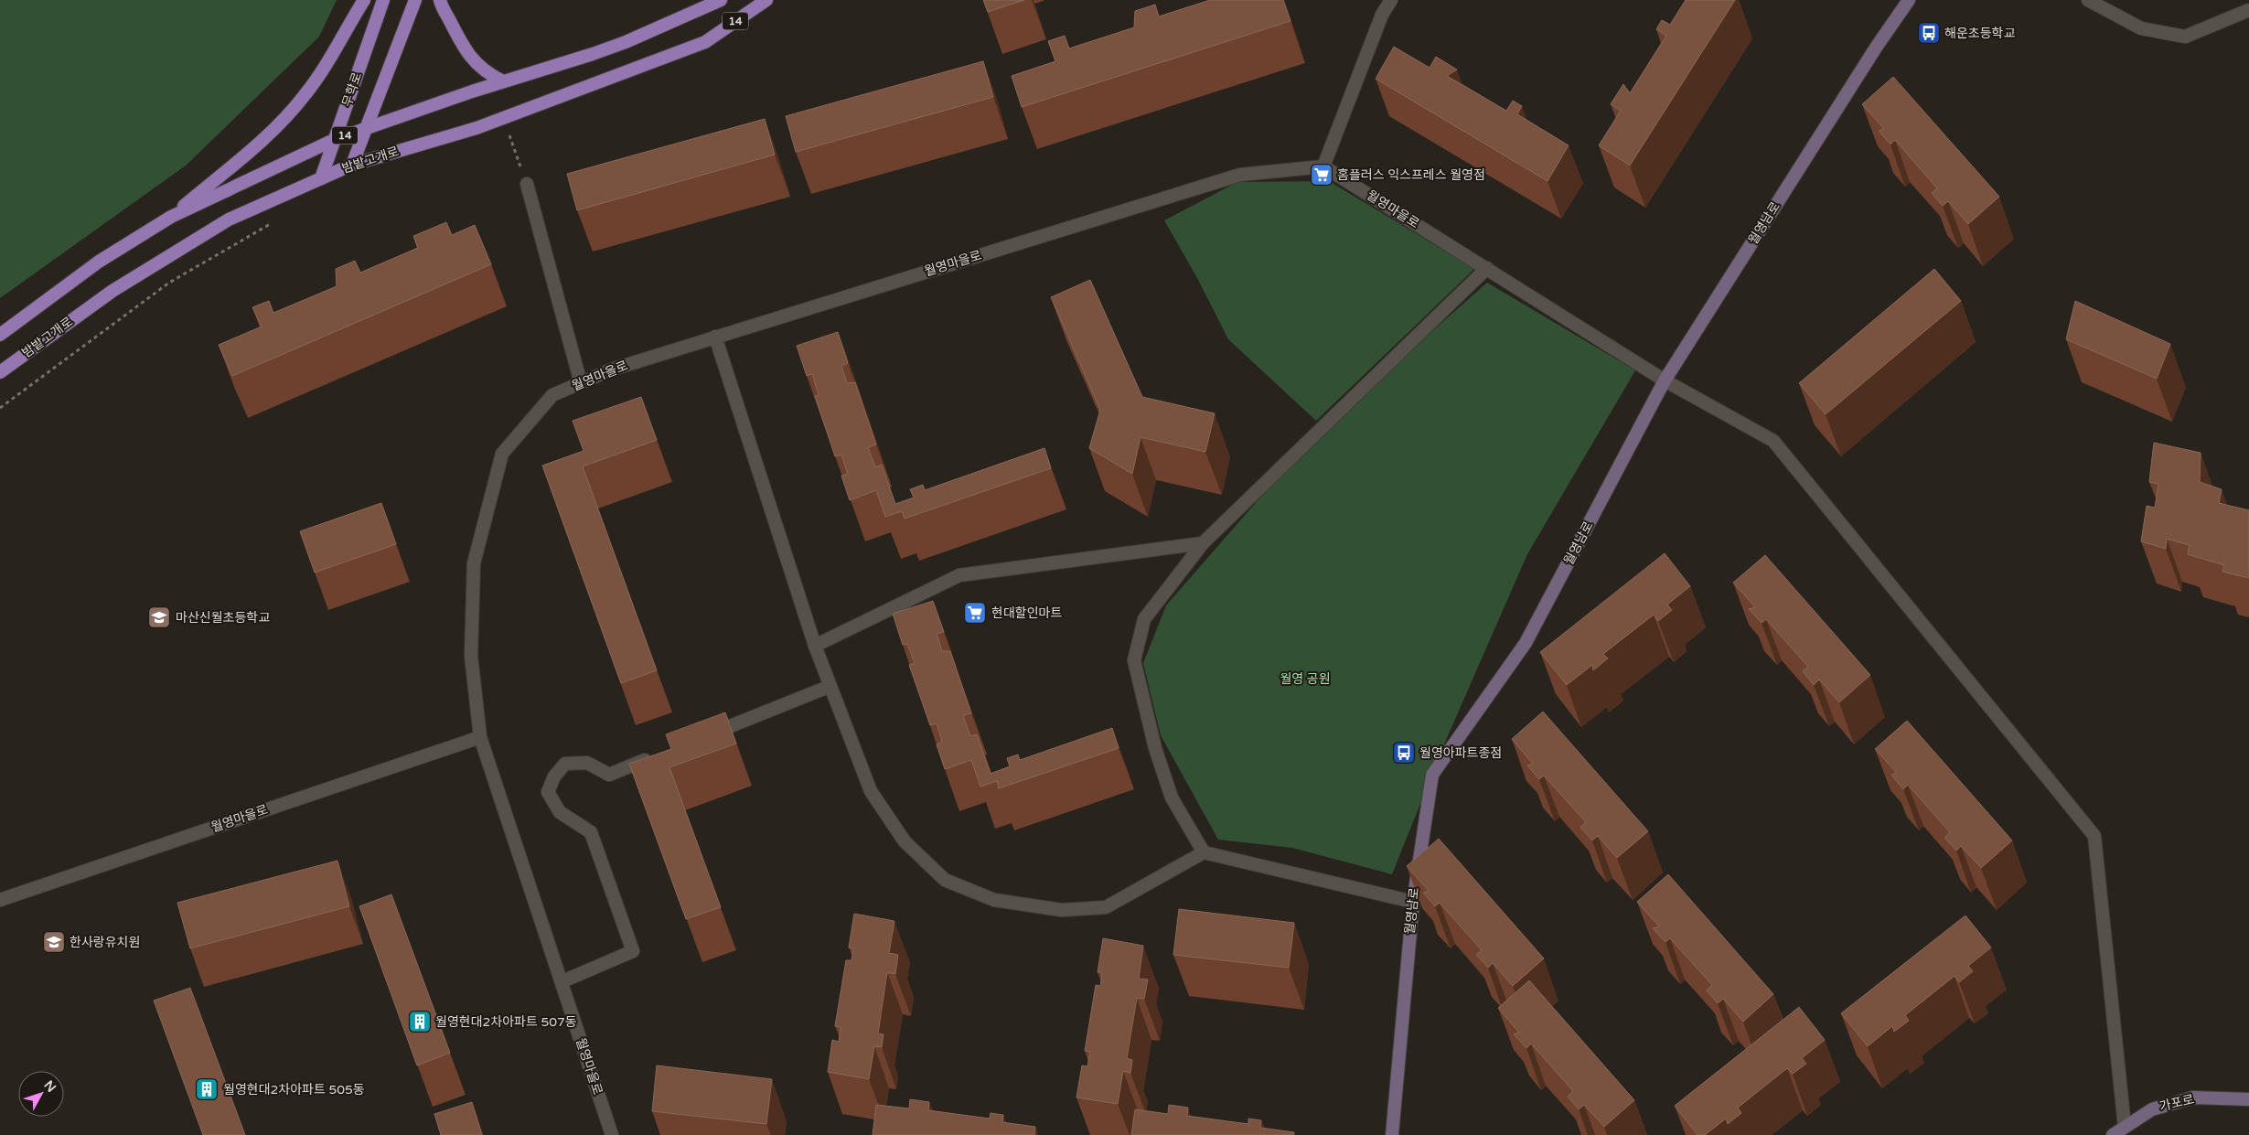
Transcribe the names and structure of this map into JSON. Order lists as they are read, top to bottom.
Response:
{
  "streets": {
    "main road": [
      "14",
      "무학로",
      "밤밭고개로",
      "월영남로",
      "가포로"
    ],
    "street": ["월영마을로"]
  },
  "crossings": [
    ["14", "무학로"],
    ["무학로", "밤밭고개로"],
    ["월영마을로", "월영남로"],
    ["월영마을로", "가포로"]
  ],
  "parks": ["월영 공원"],
  "places": {
    "bus stop": ["해운초등학교", "월영아파트종점"],
    "supermarket": ["홈플러스 익스프레스 월영점", "현대할인마트"],
    "school or university": ["마산신월초등학교", "한사랑유치원"],
    "building": ["월영현대2차아파트 507동", "월영현대2차아파트 505동"]
  },
  "north": "top right"
}
